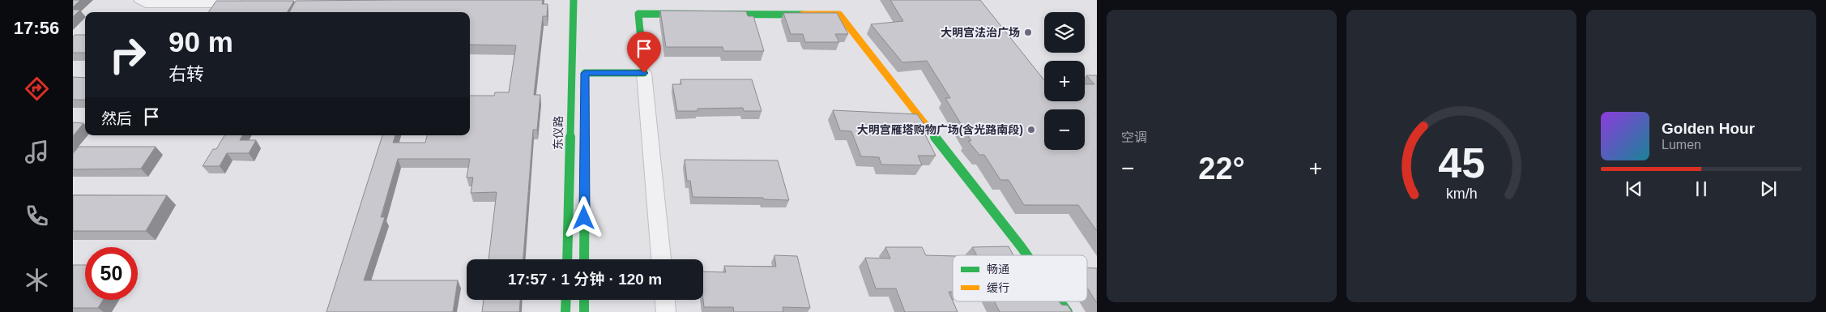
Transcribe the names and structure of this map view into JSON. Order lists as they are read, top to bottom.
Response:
{
  "streets": {
    "street": ["东仪路"]
  },
  "places": ["大明宫法治广场", "大明宫雁塔购物广场(含光路南段)"],
  "legend": ["畅通", "缓行"],
  "page": {
    "tabs": "17:56",
    "tile": "空调",
    "map_buttons": ["+", "−"],
    "turn": ["90 m", "右转"],
    "then": "然后",
    "song": ["Golden Hour", "Lumen"],
    "heat": ["−", "22°", "+"],
    "limit": "50",
    "trip": "17:57 · 1 分钟 · 120 m",
    "gauge": ["45", "km/h"]
  }
}
